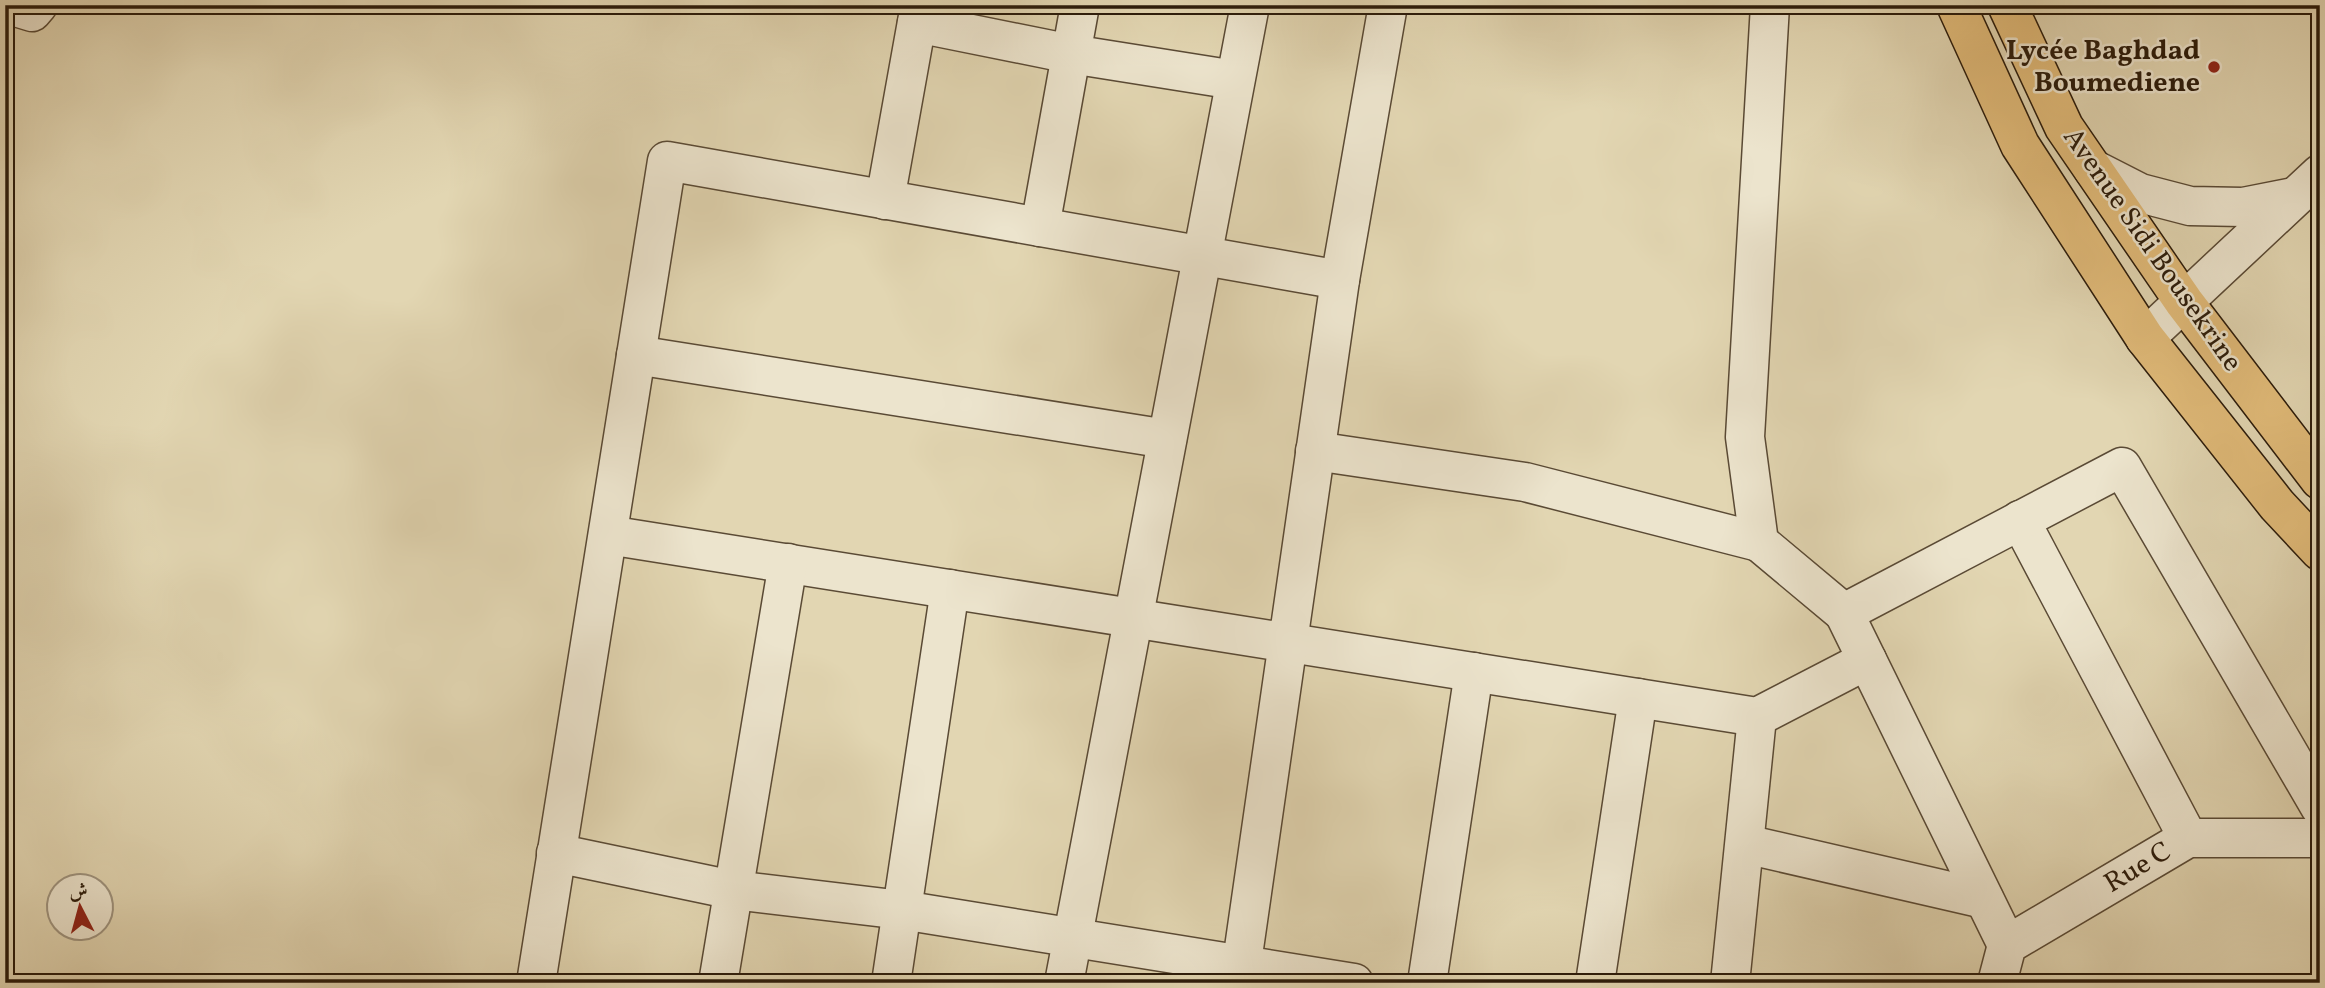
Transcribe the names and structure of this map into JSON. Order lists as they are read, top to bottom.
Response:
{
  "streets": {
    "main road": ["Avenue Sidi Bousekrine"],
    "street": ["Rue C"]
  },
  "places": ["Lycée Baghdad Boumediene"],
  "north": "top"
}
